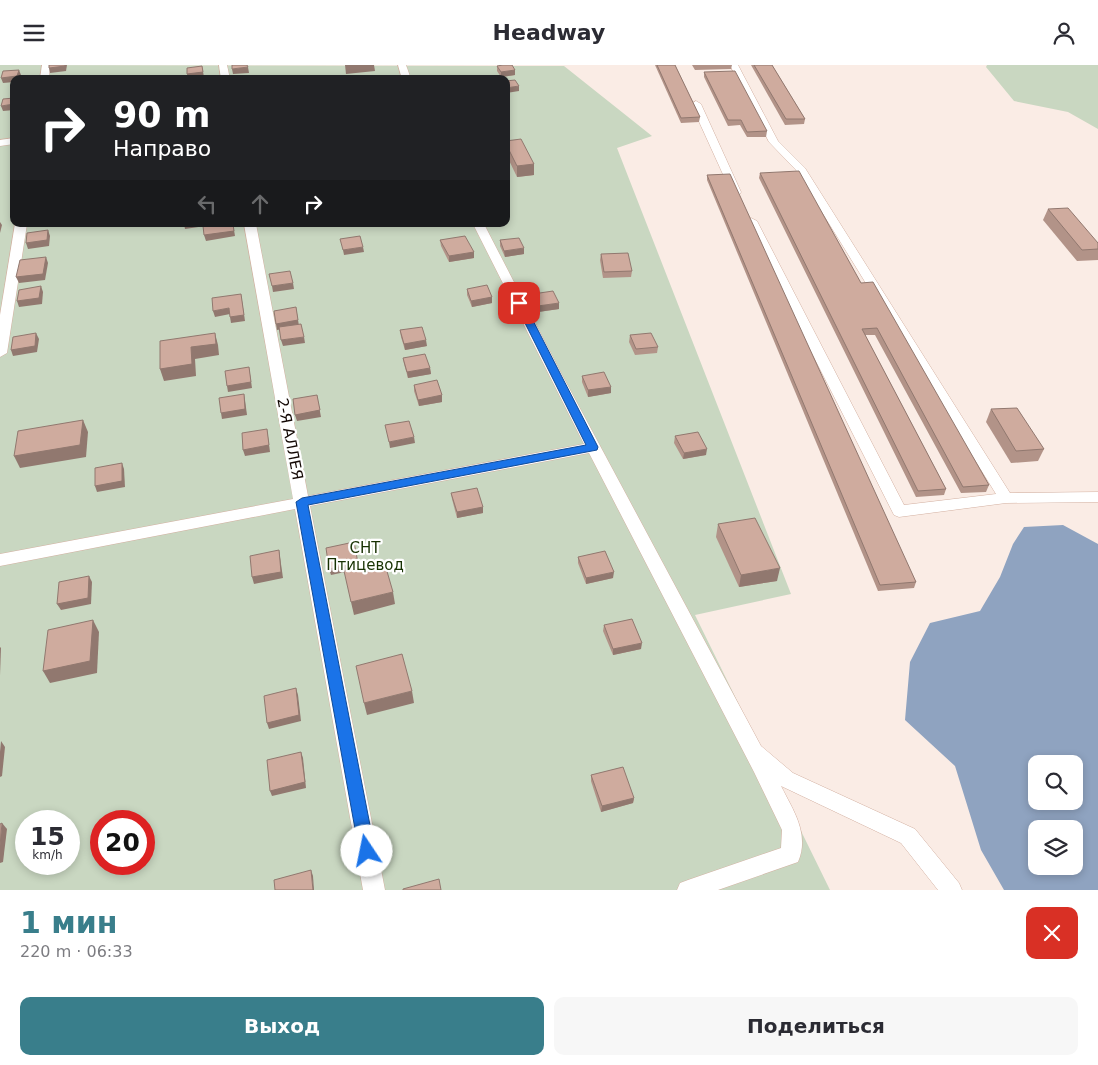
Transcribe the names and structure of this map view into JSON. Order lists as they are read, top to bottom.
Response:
{
  "streets": {
    "lane": ["2-Я АЛЛЕЯ"]
  },
  "parks": ["СНТ Птицевод"],
  "page": {
    "header": "Headway",
    "turn": ["90 m", "Направо"],
    "speed": "15 km/h",
    "limit": "20",
    "heading": ["1 мин", "220 m · 06:33"],
    "buttons": ["Выход", "Поделиться"]
  }
}
